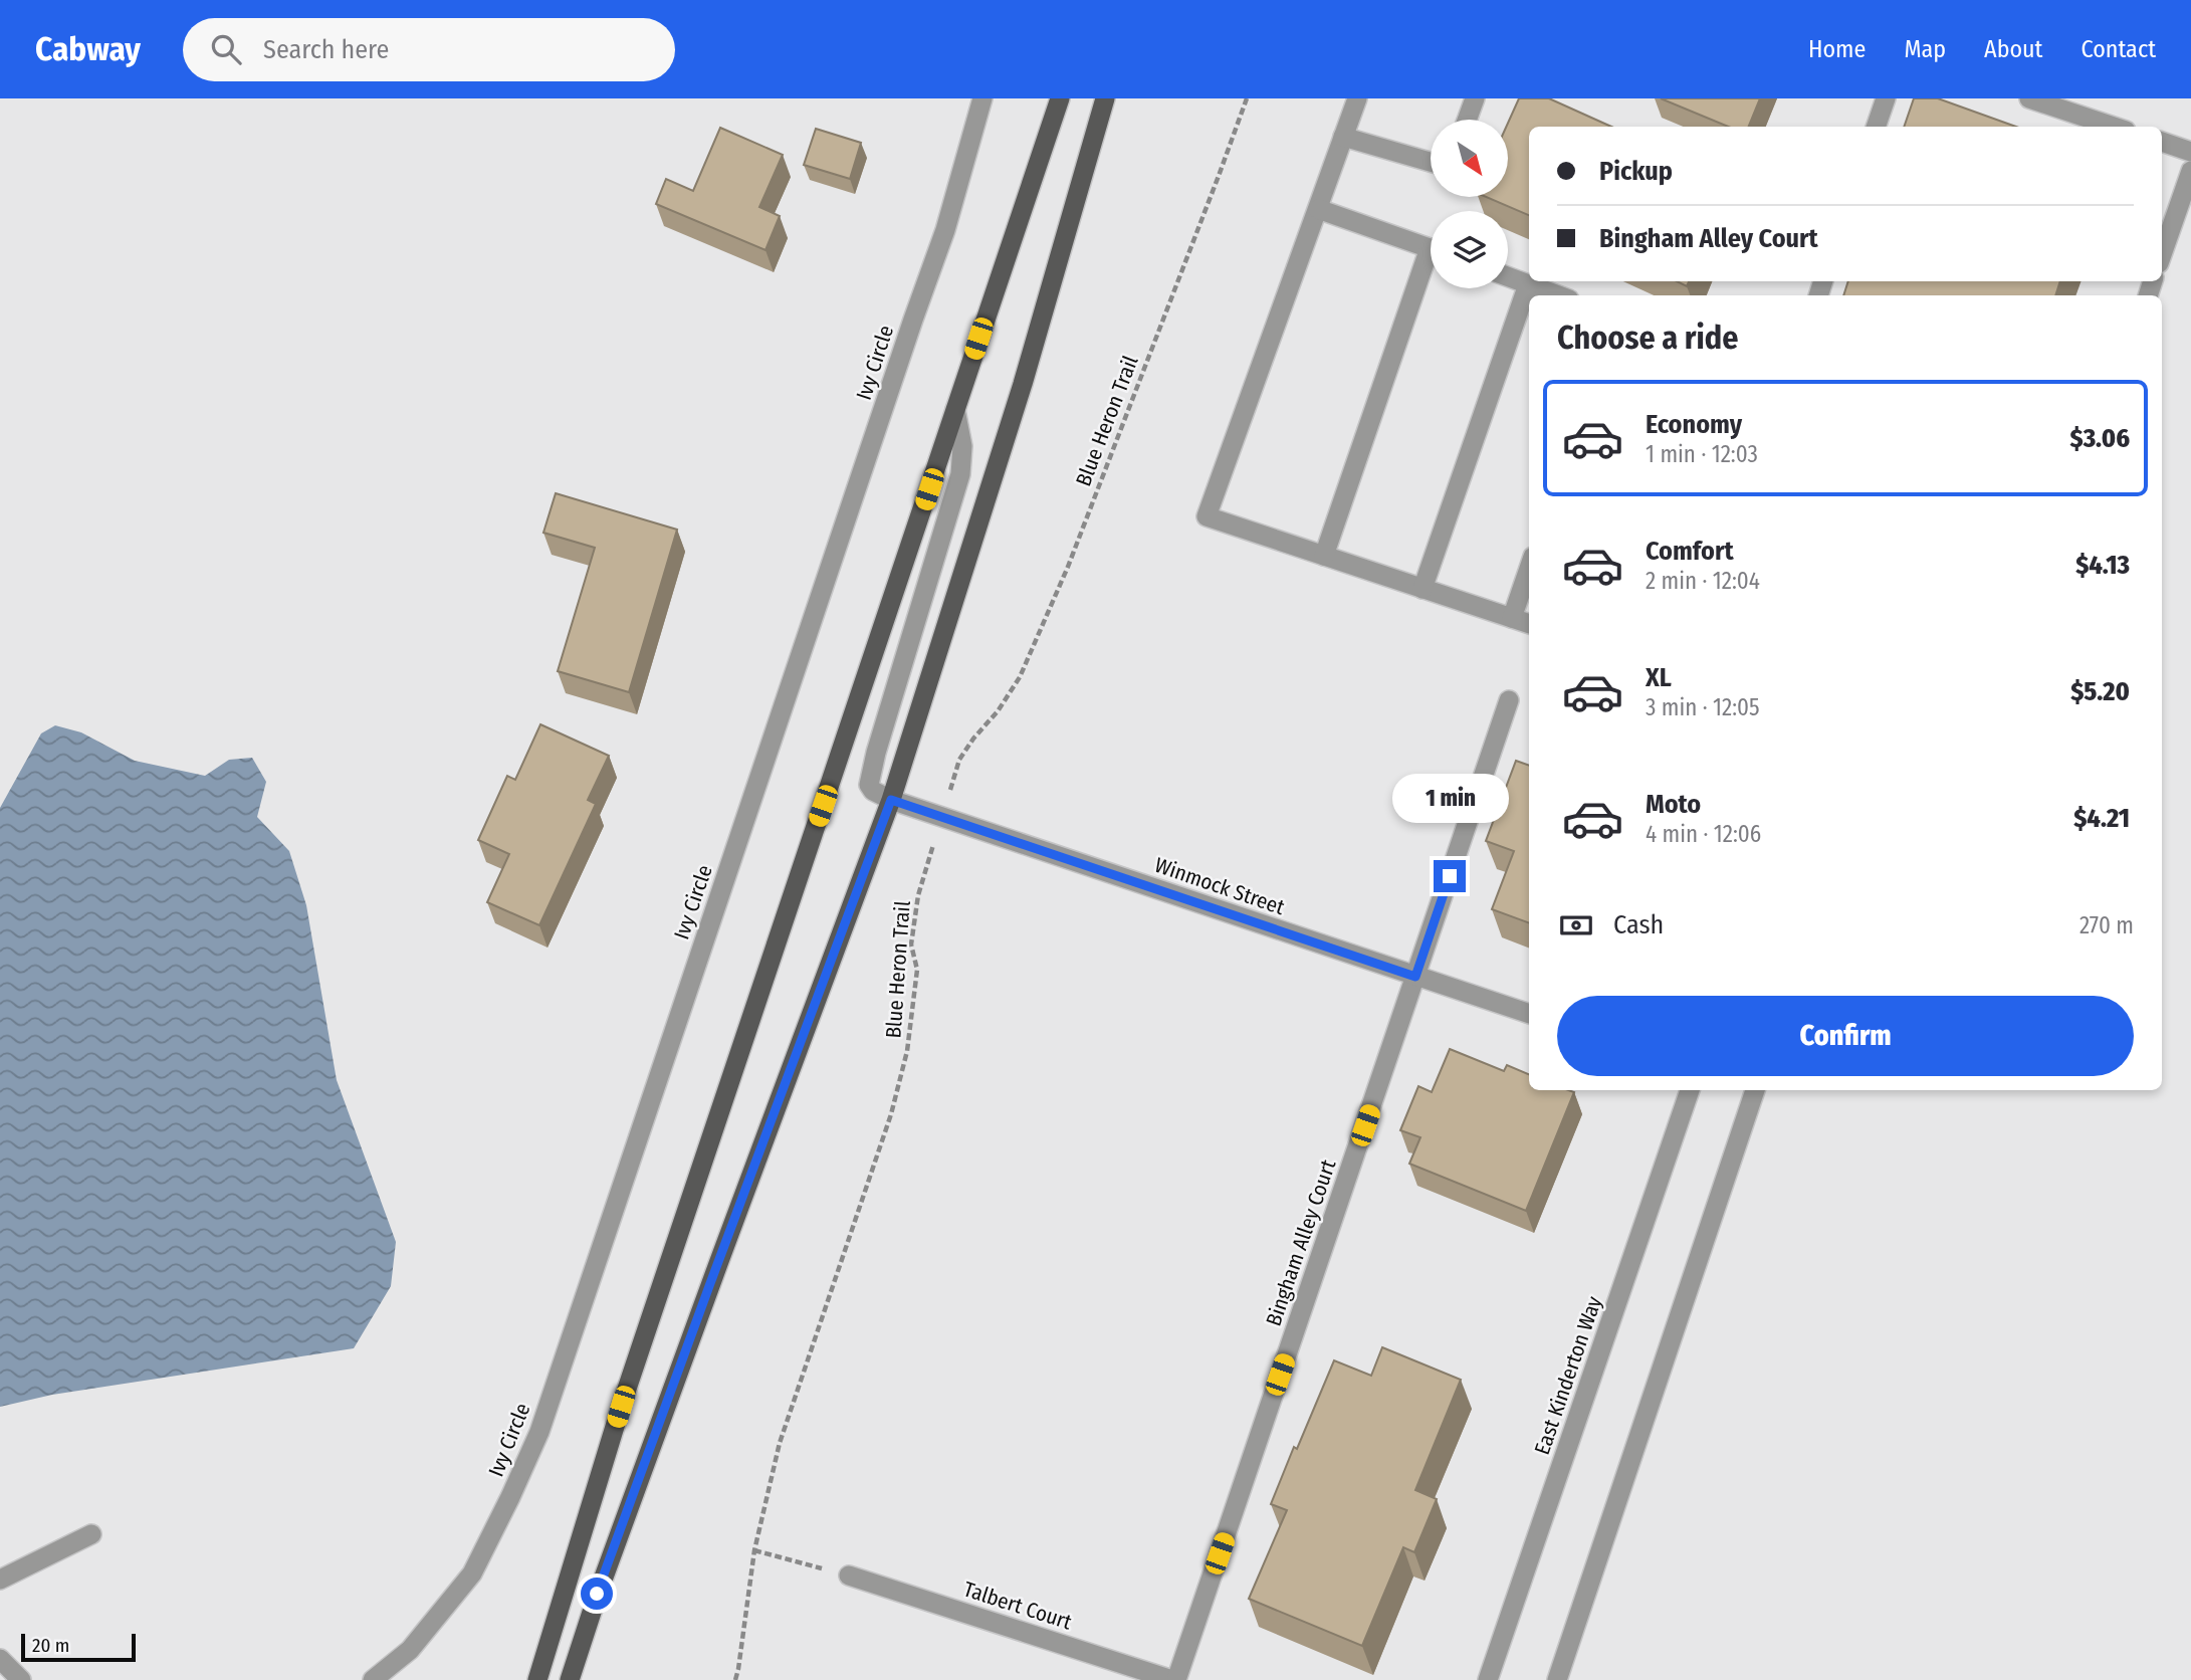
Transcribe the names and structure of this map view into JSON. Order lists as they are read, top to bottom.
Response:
{
  "streets": {
    "street": [
      "Ivy Circle",
      "Winmock Street",
      "Bingham Alley Court",
      "East Kinderton Way",
      "Talbert Court"
    ],
    "path": ["Blue Heron Trail"]
  },
  "crossings": [
    ["Blue Heron Trail", "Winmock Street"],
    ["Winmock Street", "Bingham Alley Court"],
    ["Bingham Alley Court", "Talbert Court"]
  ],
  "scale_bar": "20 m",
  "north": "bottom right",
  "page": {
    "header": "Cabway",
    "search": "Search here",
    "nav": [
      "Home",
      "Map",
      "About",
      "Contact"
    ],
    "banner": ["Pickup", "Bingham Alley Court"],
    "heading": "Choose a ride",
    "list": [
      {
        "name": "Economy",
        "note": "1 min · 12:03",
        "value": "$3.06"
      },
      {
        "name": "Comfort",
        "note": "2 min · 12:04",
        "value": "$4.13"
      },
      {
        "name": "XL",
        "note": "3 min · 12:05",
        "value": "$5.20"
      },
      {
        "name": "Moto",
        "note": "4 min · 12:06",
        "value": "$4.21"
      }
    ],
    "bubble": "1 min",
    "pay": ["Cash", "270 m"],
    "buttons": "Confirm",
    "scale": "20 m"
  }
}
